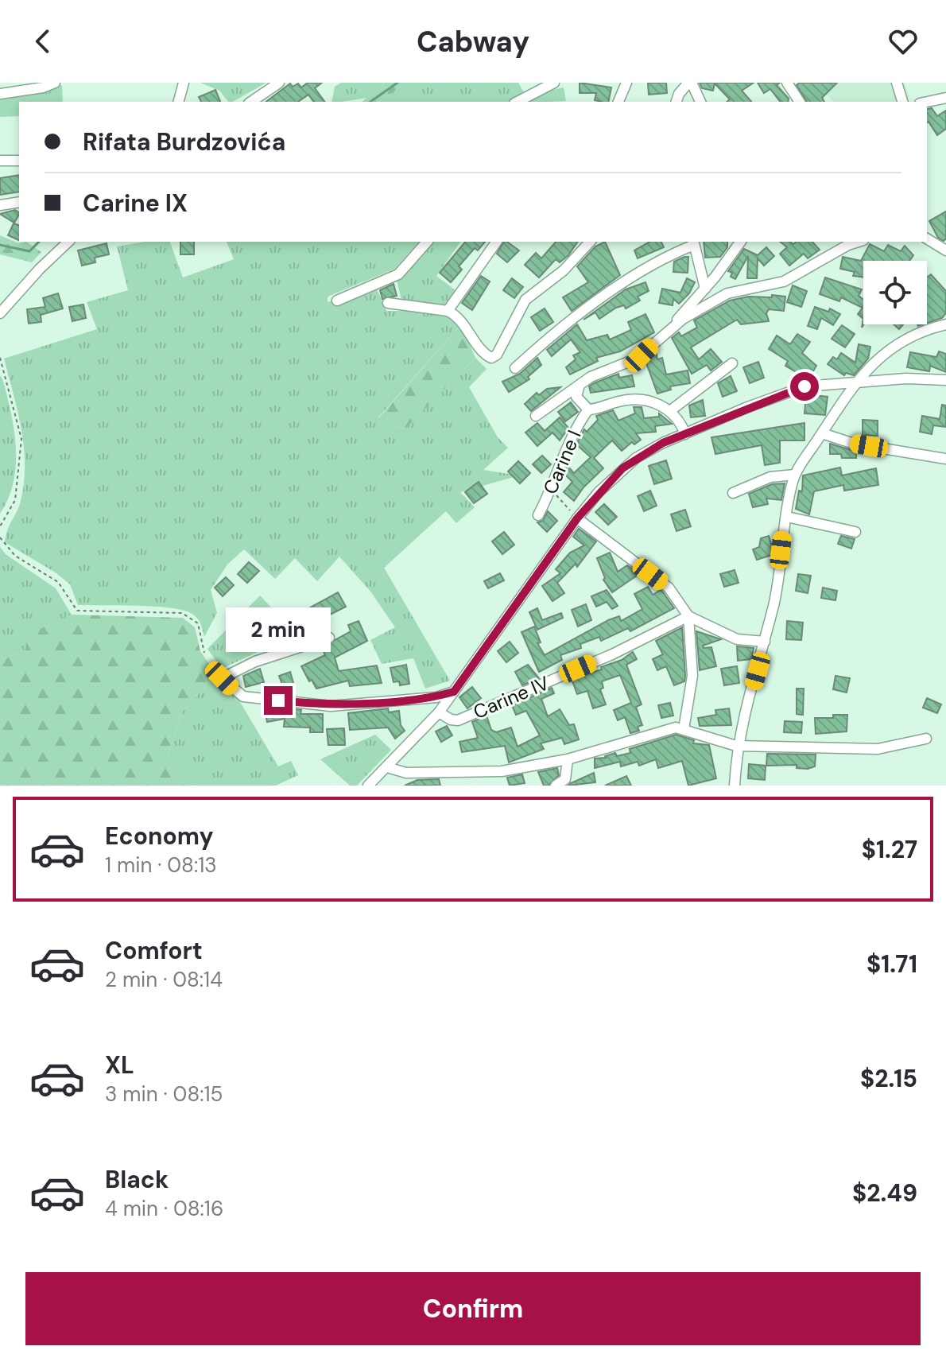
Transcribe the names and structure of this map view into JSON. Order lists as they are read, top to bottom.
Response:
{
  "streets": {
    "street": ["Carine I", "Carine IV"]
  },
  "page": {
    "header": "Cabway",
    "banner": ["Rifata Burdzovića", "Carine IX"],
    "bubble": "2 min",
    "list": [
      {
        "name": "Economy",
        "note": "1 min · 08:13",
        "value": "$1.27"
      },
      {
        "name": "Comfort",
        "note": "2 min · 08:14",
        "value": "$1.71"
      },
      {
        "name": "XL",
        "note": "3 min · 08:15",
        "value": "$2.15"
      },
      {
        "name": "Black",
        "note": "4 min · 08:16",
        "value": "$2.49"
      }
    ],
    "buttons": "Confirm"
  }
}
